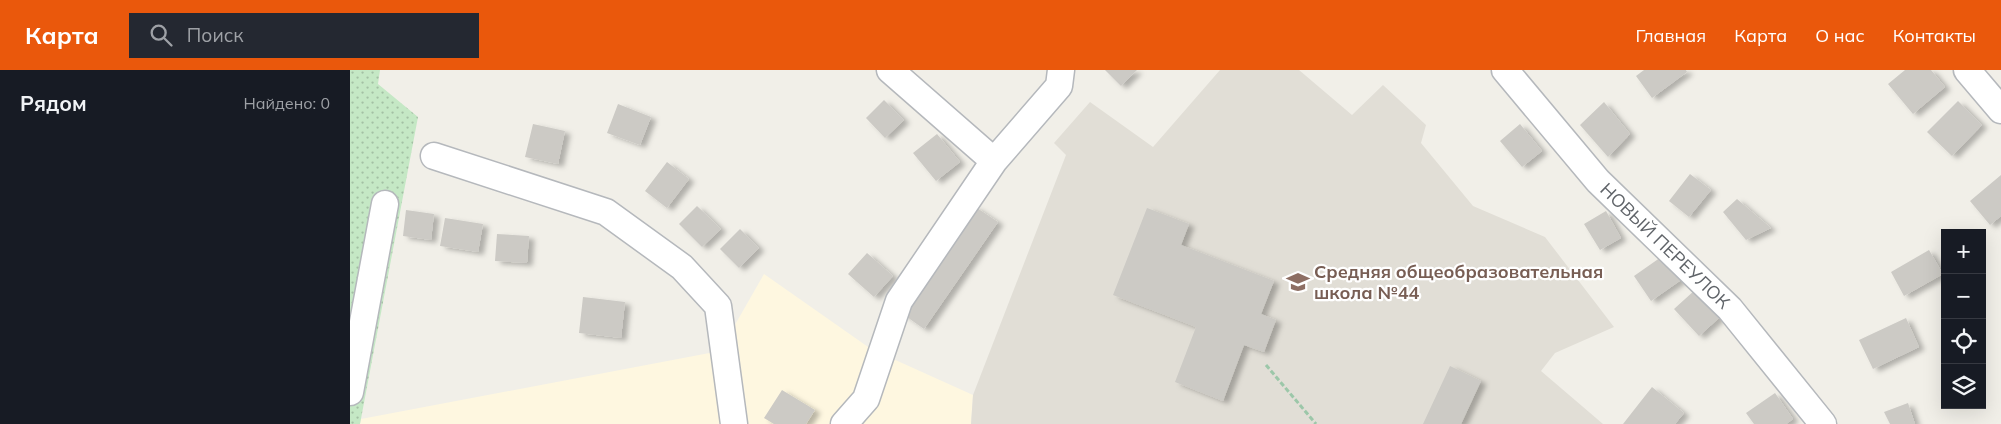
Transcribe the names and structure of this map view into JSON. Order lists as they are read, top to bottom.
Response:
{
  "streets": {
    "street": ["НОВЫЙ ПЕРЕУЛОК"]
  },
  "places": {
    "school or university": ["Средняя общеобразовательная школа №44"]
  },
  "page": {
    "header": "Карта",
    "search": "Поиск",
    "nav": [
      "Главная",
      "Карта",
      "О нас",
      "Контакты"
    ],
    "heading": ["Рядом", "Найдено: 0"],
    "map_buttons": ["+", "−"]
  }
}
